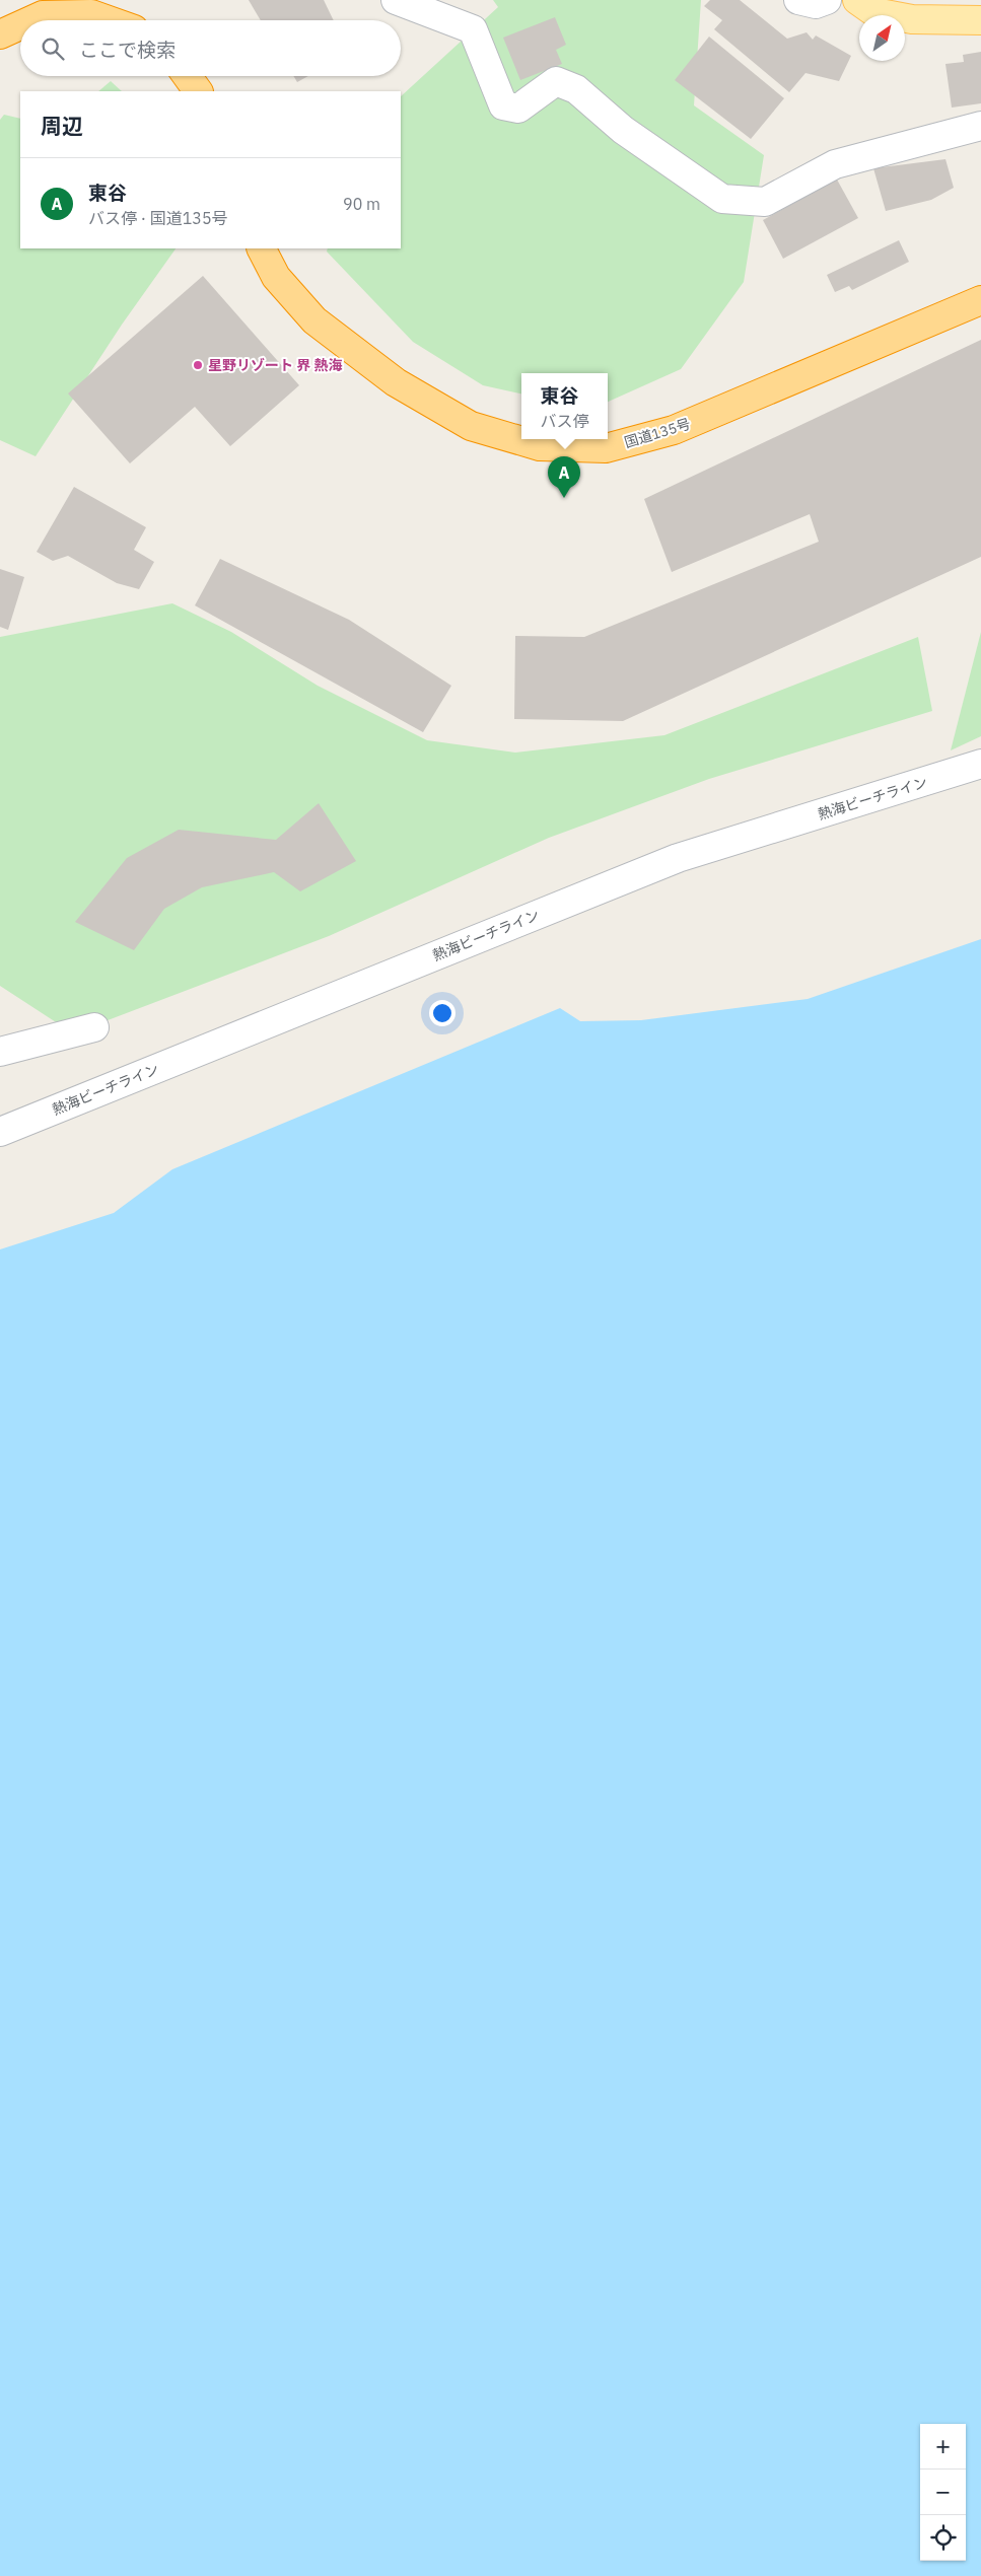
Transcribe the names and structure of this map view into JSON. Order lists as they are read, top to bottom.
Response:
{
  "streets": {
    "highway": ["国道135号"],
    "street": ["熱海ビーチライン"]
  },
  "places": ["星野リゾート 界 熱海"],
  "north": "top right",
  "page": {
    "search": "ここで検索",
    "heading": "周辺",
    "list": [
      {
        "mark": "A",
        "name": "東谷",
        "note": "バス停 · 国道135号",
        "value": "90 m"
      }
    ],
    "popup": ["東谷", "バス停"],
    "pins": "A",
    "map_buttons": ["+", "−"]
  }
}
